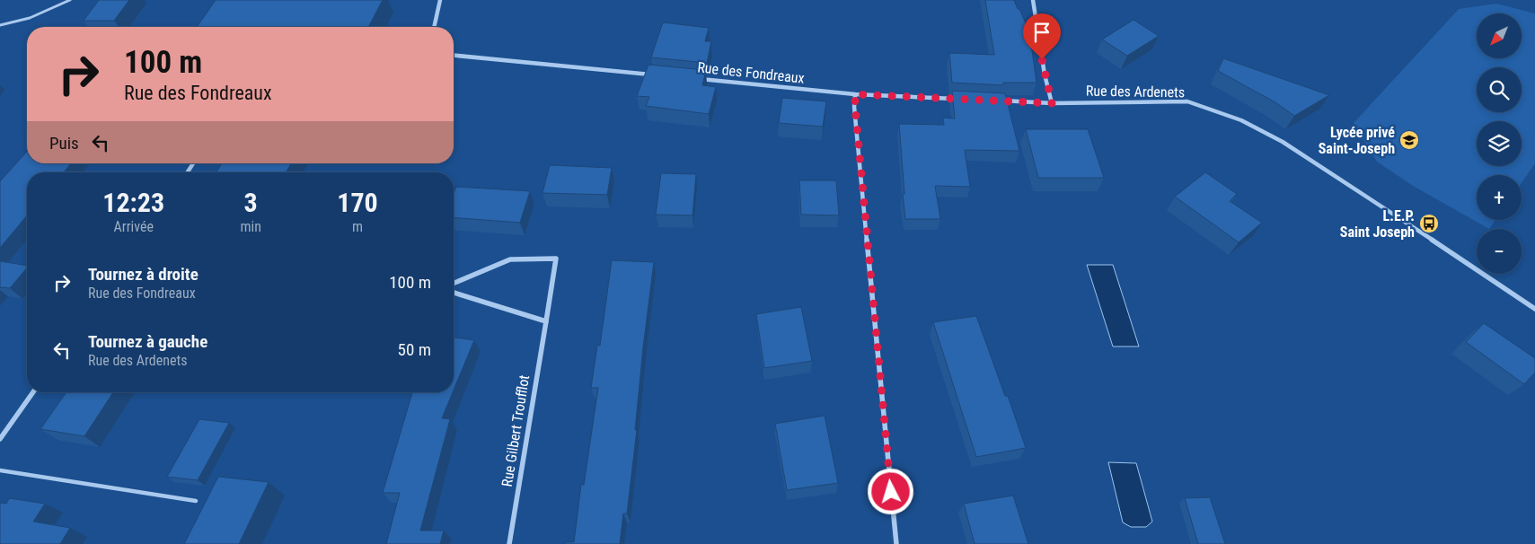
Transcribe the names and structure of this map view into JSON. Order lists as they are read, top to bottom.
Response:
{
  "streets": {
    "street": ["Rue des Fondreaux", "Rue des Ardenets", "Rue Gilbert Troufflot"]
  },
  "places": {
    "school or university": ["Lycée privé Saint-Joseph"],
    "bus stop": ["L.E.P. Saint Joseph"]
  },
  "north": "bottom left",
  "page": {
    "map_buttons": ["+", "−"],
    "turn": ["100 m", "Rue des Fondreaux"],
    "then": "Puis",
    "eta": [
      "12:23",
      "Arrivée",
      "3",
      "min",
      "170",
      "m"
    ],
    "list": [
      {
        "name": "Tournez à droite",
        "note": "Rue des Fondreaux",
        "value": "100 m"
      },
      {
        "name": "Tournez à gauche",
        "note": "Rue des Ardenets",
        "value": "50 m"
      }
    ]
  }
}
